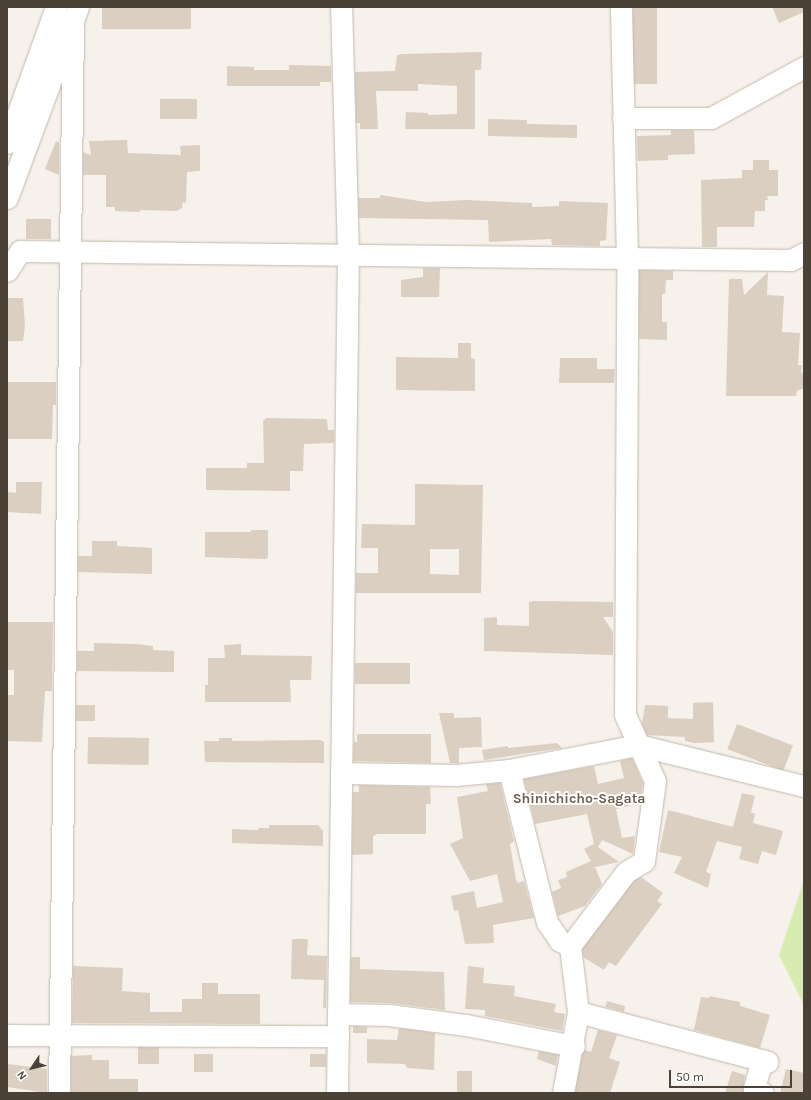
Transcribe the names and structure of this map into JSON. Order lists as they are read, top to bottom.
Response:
{
  "districts": ["Shinichicho-Sagata"],
  "scale_bar": "50 m",
  "north": "bottom left"
}
